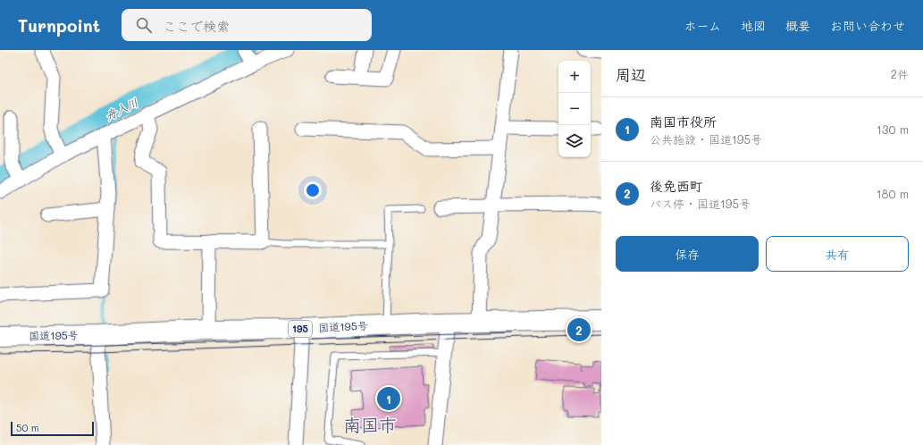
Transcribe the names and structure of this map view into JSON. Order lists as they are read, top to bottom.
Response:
{
  "streets": {
    "highway": ["国道195号", "195"]
  },
  "districts": ["南国市"],
  "water": ["舟入川"],
  "scale_bar": "50 m",
  "page": {
    "header": "Turnpoint",
    "search": "ここで検索",
    "nav": [
      "ホーム",
      "地図",
      "概要",
      "お問い合わせ"
    ],
    "heading": ["周辺", "2件"],
    "map_buttons": ["+", "−"],
    "list": [
      {
        "mark": "1",
        "name": "南国市役所",
        "note": "公共施設 · 国道195号",
        "value": "130 m"
      },
      {
        "mark": "2",
        "name": "後免西町",
        "note": "バス停 · 国道195号",
        "value": "180 m"
      }
    ],
    "buttons": ["保存", "共有"],
    "pins": ["2", "1"],
    "scale": "50 m"
  }
}
